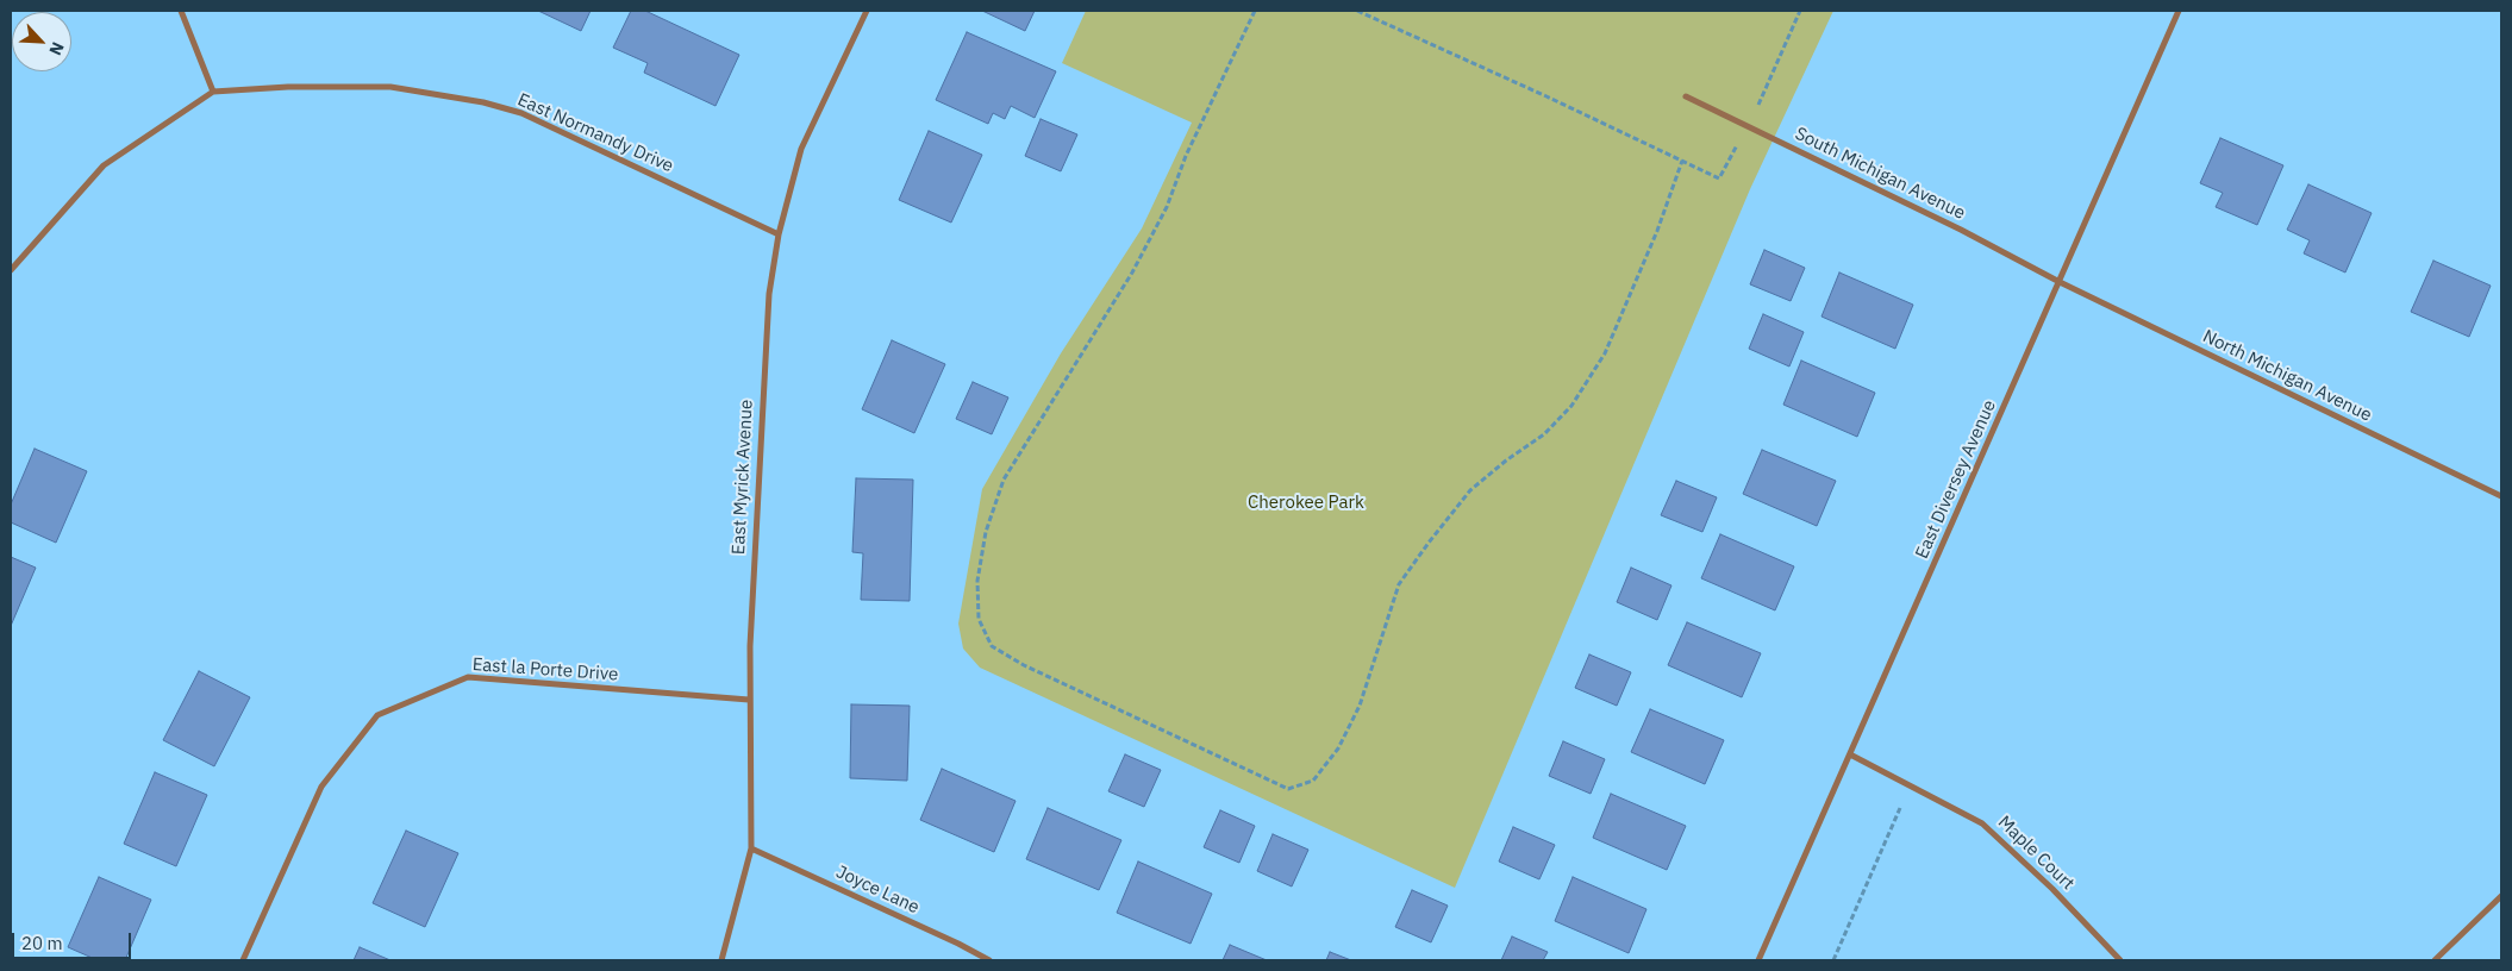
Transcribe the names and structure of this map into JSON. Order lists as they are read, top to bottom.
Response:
{
  "streets": {
    "street": [
      "East Normandy Drive",
      "South Michigan Avenue",
      "North Michigan Avenue",
      "East Myrick Avenue",
      "East Diversey Avenue",
      "East la Porte Drive",
      "Maple Court",
      "Joyce Lane"
    ]
  },
  "crossings": [
    ["East Normandy Drive", "East Myrick Avenue"],
    ["South Michigan Avenue", "North Michigan Avenue"],
    ["South Michigan Avenue", "East Diversey Avenue"],
    ["North Michigan Avenue", "East Diversey Avenue"],
    ["East Myrick Avenue", "East la Porte Drive"],
    ["East Myrick Avenue", "Joyce Lane"],
    ["East Diversey Avenue", "Maple Court"]
  ],
  "parks": ["Cherokee Park"],
  "scale_bar": "20 m",
  "north": "bottom right"
}
